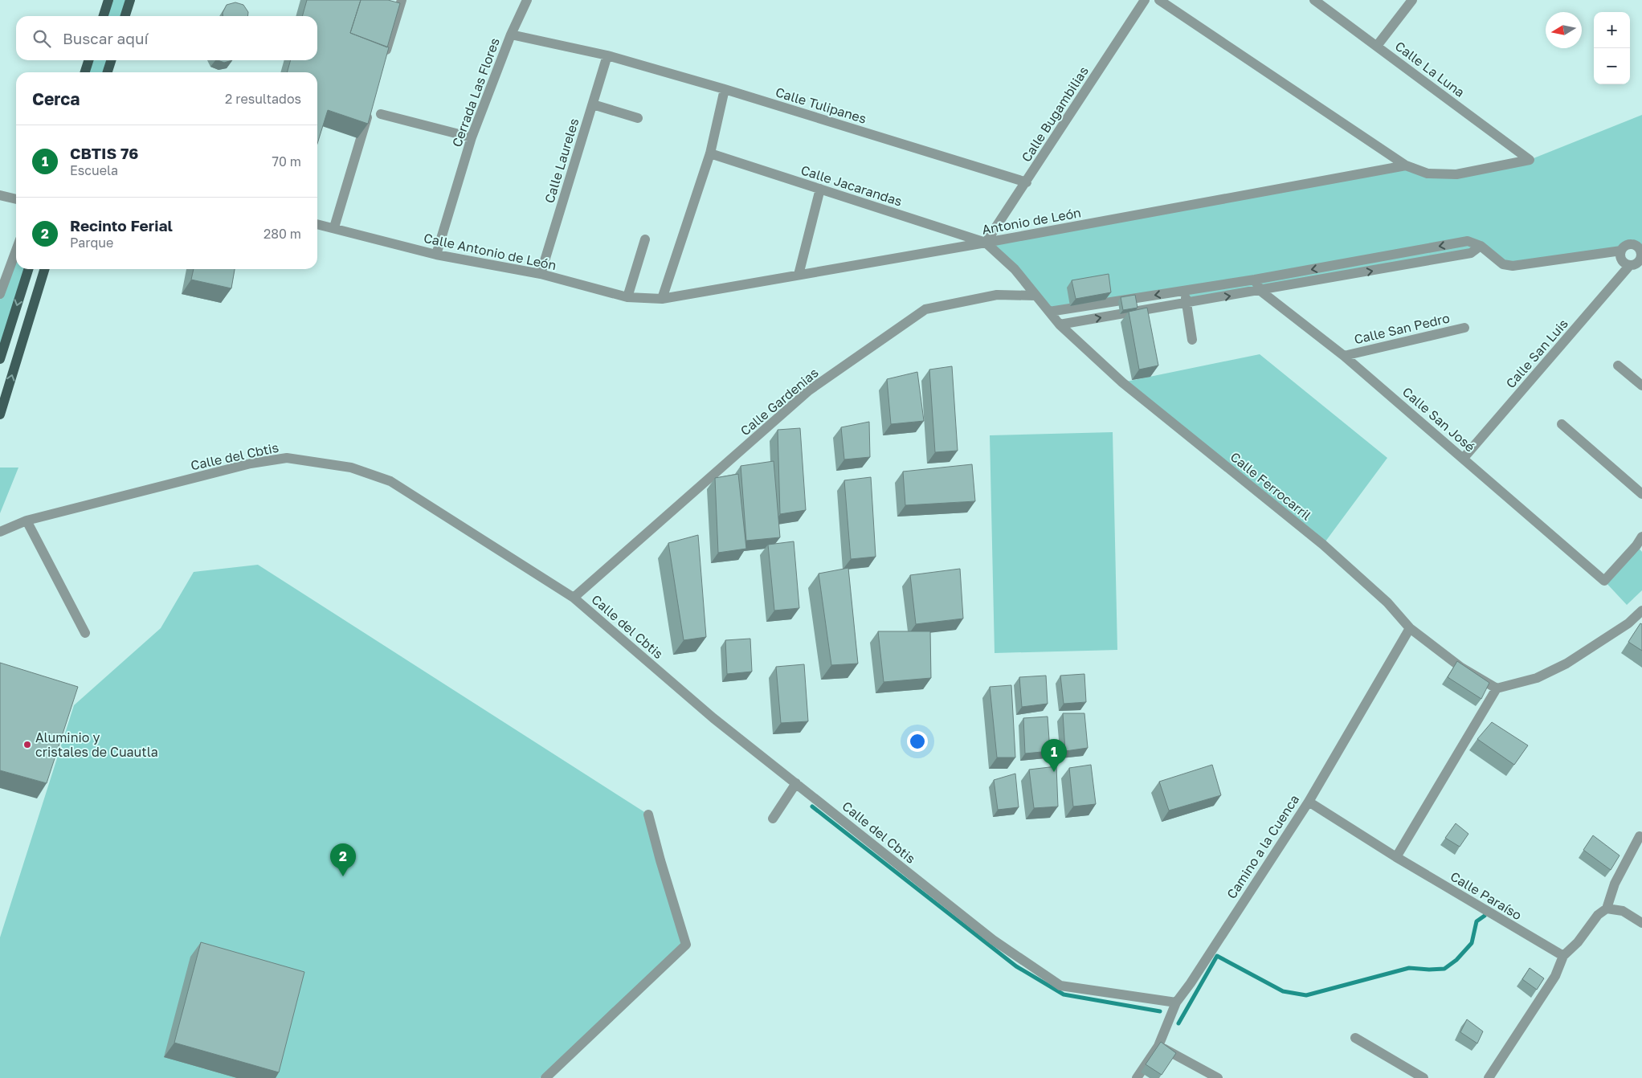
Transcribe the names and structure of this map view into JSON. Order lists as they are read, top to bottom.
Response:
{
  "streets": {
    "street": [
      "Calle La Luna",
      "Cerrada Las Flores",
      "Calle Tulipanes",
      "Calle Bugambilias",
      "Calle Laureles",
      "Calle Jacarandas",
      "Antonio de León",
      "Calle Antonio de León",
      "Calle San Pedro",
      "Calle San Luis",
      "Calle Gardenias",
      "Calle San José",
      "Calle del Cbtis",
      "Calle Ferrocarril",
      "Camino a la Cuenca",
      "Calle Paraíso"
    ]
  },
  "crossings": [
    ["Calle La Luna", "Antonio de León"],
    ["Cerrada Las Flores", "Calle Tulipanes"],
    ["Cerrada Las Flores", "Calle Laureles"],
    ["Cerrada Las Flores", "Calle Antonio de León"],
    ["Calle Tulipanes", "Calle Bugambilias"],
    ["Calle Tulipanes", "Calle Laureles"],
    ["Calle Bugambilias", "Calle Jacarandas"],
    ["Calle Bugambilias", "Antonio de León"],
    ["Calle Bugambilias", "Calle Ferrocarril"],
    ["Calle Laureles", "Calle Antonio de León"],
    ["Calle Jacarandas", "Antonio de León"],
    ["Calle Jacarandas", "Calle Ferrocarril"],
    ["Antonio de León", "Calle Antonio de León"],
    ["Antonio de León", "Calle Ferrocarril"],
    ["Calle San Pedro", "Calle San José"],
    ["Calle San Luis", "Calle San José"],
    ["Calle Gardenias", "Calle del Cbtis"],
    ["Calle Gardenias", "Calle Ferrocarril"],
    ["Calle del Cbtis", "Camino a la Cuenca"],
    ["Calle Ferrocarril", "Camino a la Cuenca"],
    ["Camino a la Cuenca", "Calle Paraíso"]
  ],
  "places": ["Aluminio y cristales de Cuautla"],
  "north": "left",
  "page": {
    "map_buttons": ["+", "−"],
    "search": "Buscar aquí",
    "heading": ["Cerca", "2 resultados"],
    "list": [
      {
        "mark": "1",
        "name": "CBTIS 76",
        "note": "Escuela",
        "value": "70 m"
      },
      {
        "mark": "2",
        "name": "Recinto Ferial",
        "note": "Parque",
        "value": "280 m"
      }
    ],
    "pins": ["1", "2"]
  }
}
